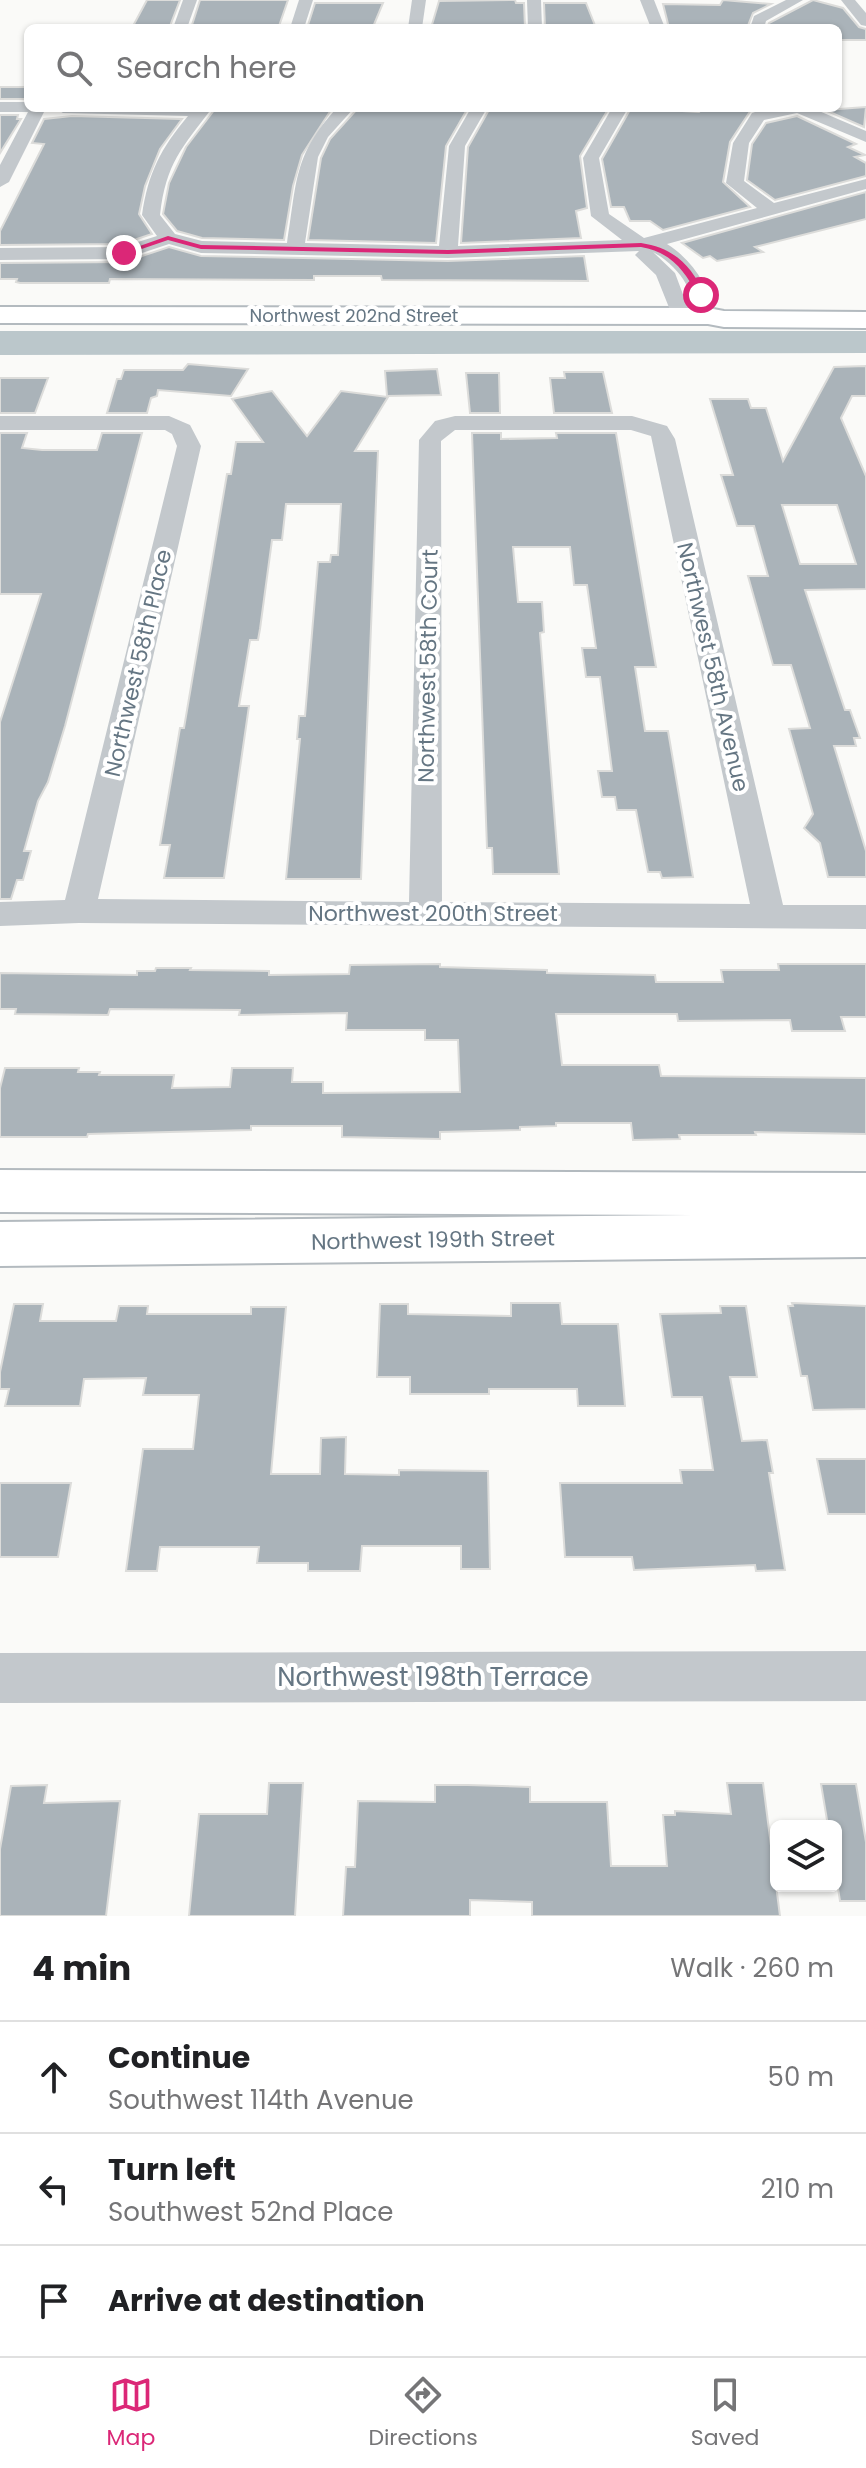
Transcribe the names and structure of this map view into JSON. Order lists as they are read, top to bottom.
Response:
{
  "streets": {
    "street": [
      "Northwest 202nd Street",
      "Northwest 58th Place",
      "Northwest 58th Court",
      "Northwest 58th Avenue",
      "Northwest 200th Street",
      "Northwest 199th Street",
      "Northwest 198th Terrace"
    ]
  },
  "crossings": [
    ["Northwest 58th Place", "Northwest 200th Street"],
    ["Northwest 58th Court", "Northwest 58th Avenue"],
    ["Northwest 58th Court", "Northwest 200th Street"],
    ["Northwest 58th Avenue", "Northwest 200th Street"]
  ],
  "page": {
    "search": "Search here",
    "heading": ["4 min", "Walk · 260 m"],
    "list": [
      ["Continue", "Southwest 114th Avenue", "50 m"],
      ["Turn left", "Southwest 52nd Place", "210 m"],
      "Arrive at destination"
    ],
    "nav": ["Map", "Directions", "Saved"]
  }
}
